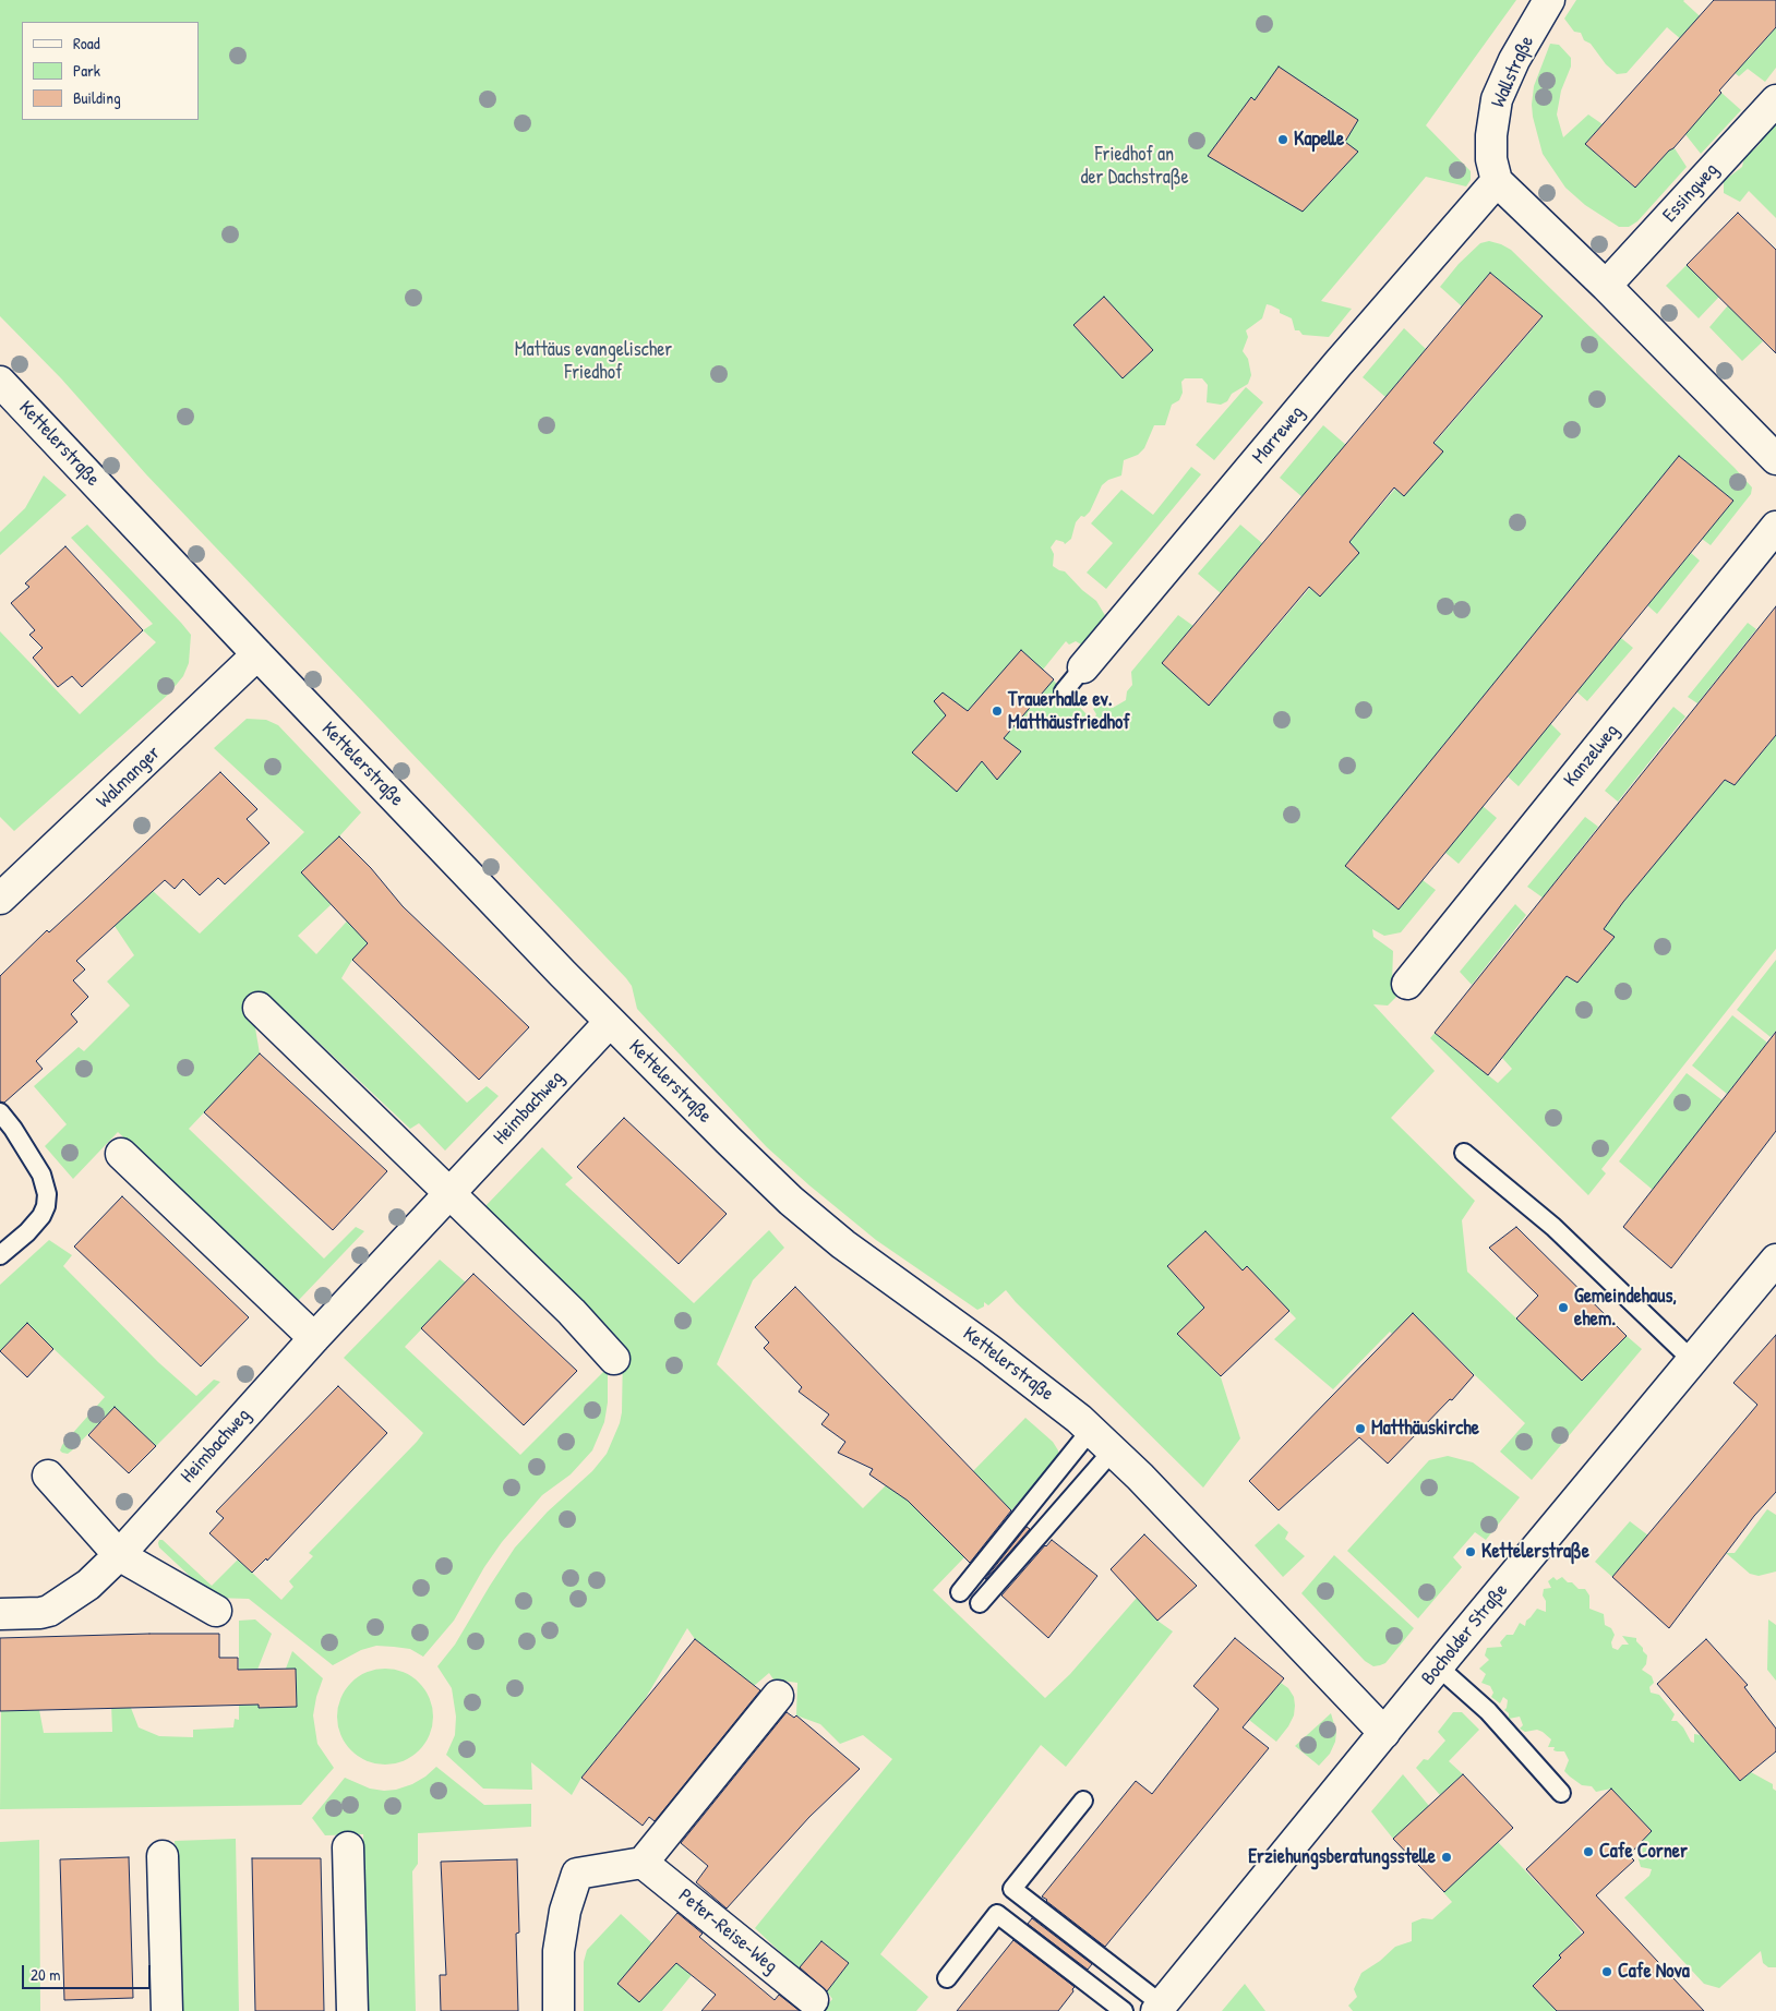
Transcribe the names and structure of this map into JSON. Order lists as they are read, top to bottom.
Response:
{
  "streets": {
    "street": [
      "Wallstraße",
      "Essingweg",
      "Marreweg",
      "Kettelerstraße",
      "Kanzelweg",
      "Walmanger",
      "Heimbachweg",
      "Bocholder Straße",
      "Peter-Reise-Weg"
    ]
  },
  "crossings": [
    ["Wallstraße", "Marreweg"],
    ["Kettelerstraße", "Walmanger"],
    ["Kettelerstraße", "Heimbachweg"],
    ["Kettelerstraße", "Bocholder Straße"]
  ],
  "parks": ["Friedhof an der Dachstraße", "Mattäus evangelischer Friedhof"],
  "places": [
    "Kapelle",
    "Trauerhalle ev. Matthäusfriedhof",
    "Gemeindehaus, ehem.",
    "Matthäuskirche",
    "Kettelerstraße",
    "Cafe Corner",
    "Erziehungsberatungsstelle",
    "Cafe Nova"
  ],
  "legend": ["Road", "Park", "Building"],
  "scale_bar": "20 m"
}
